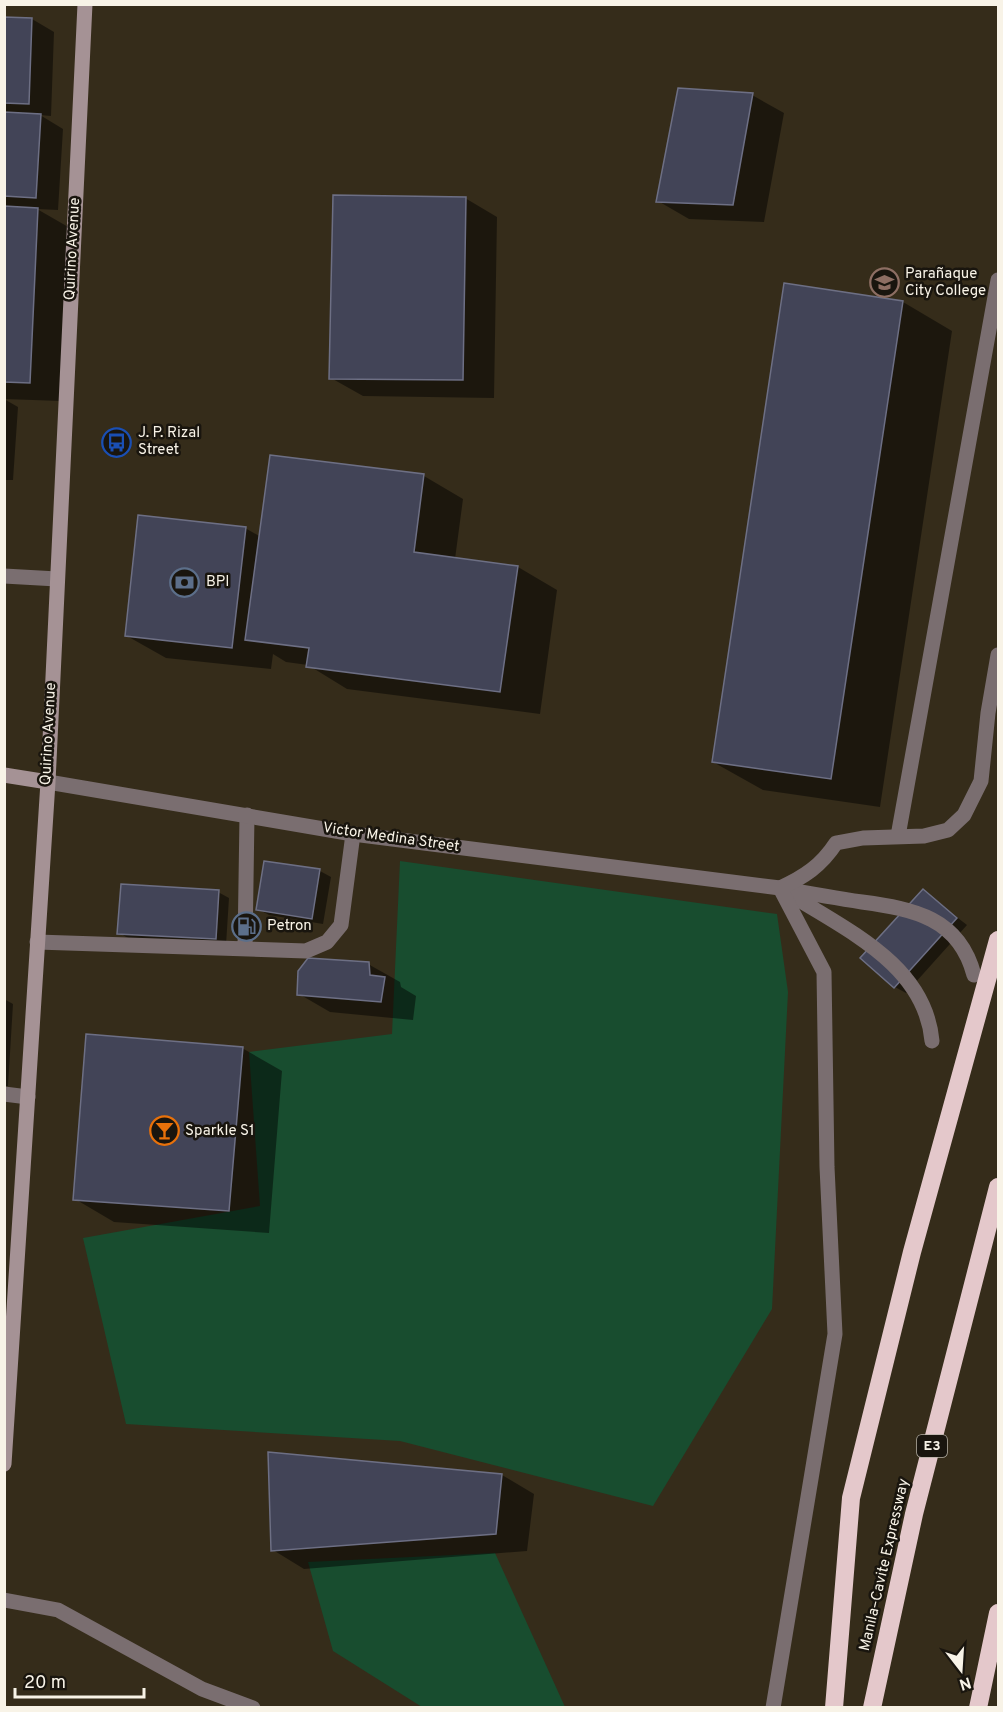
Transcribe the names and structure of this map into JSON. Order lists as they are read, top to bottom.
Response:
{
  "streets": {
    "highway": ["E3", "Manila–Cavite Expressway"],
    "main road": ["Quirino Avenue", "Victor Medina Street"]
  },
  "crossings": [
    ["Quirino Avenue", "Victor Medina Street"]
  ],
  "places": {
    "school or university": ["Parañaque City College"],
    "bus stop": ["J. P. Rizal Street"],
    "bank": ["BPI"],
    "fuel station": ["Petron"],
    "bar": ["Sparkle S1"]
  },
  "scale_bar": "20 m",
  "north": "bottom"
}
